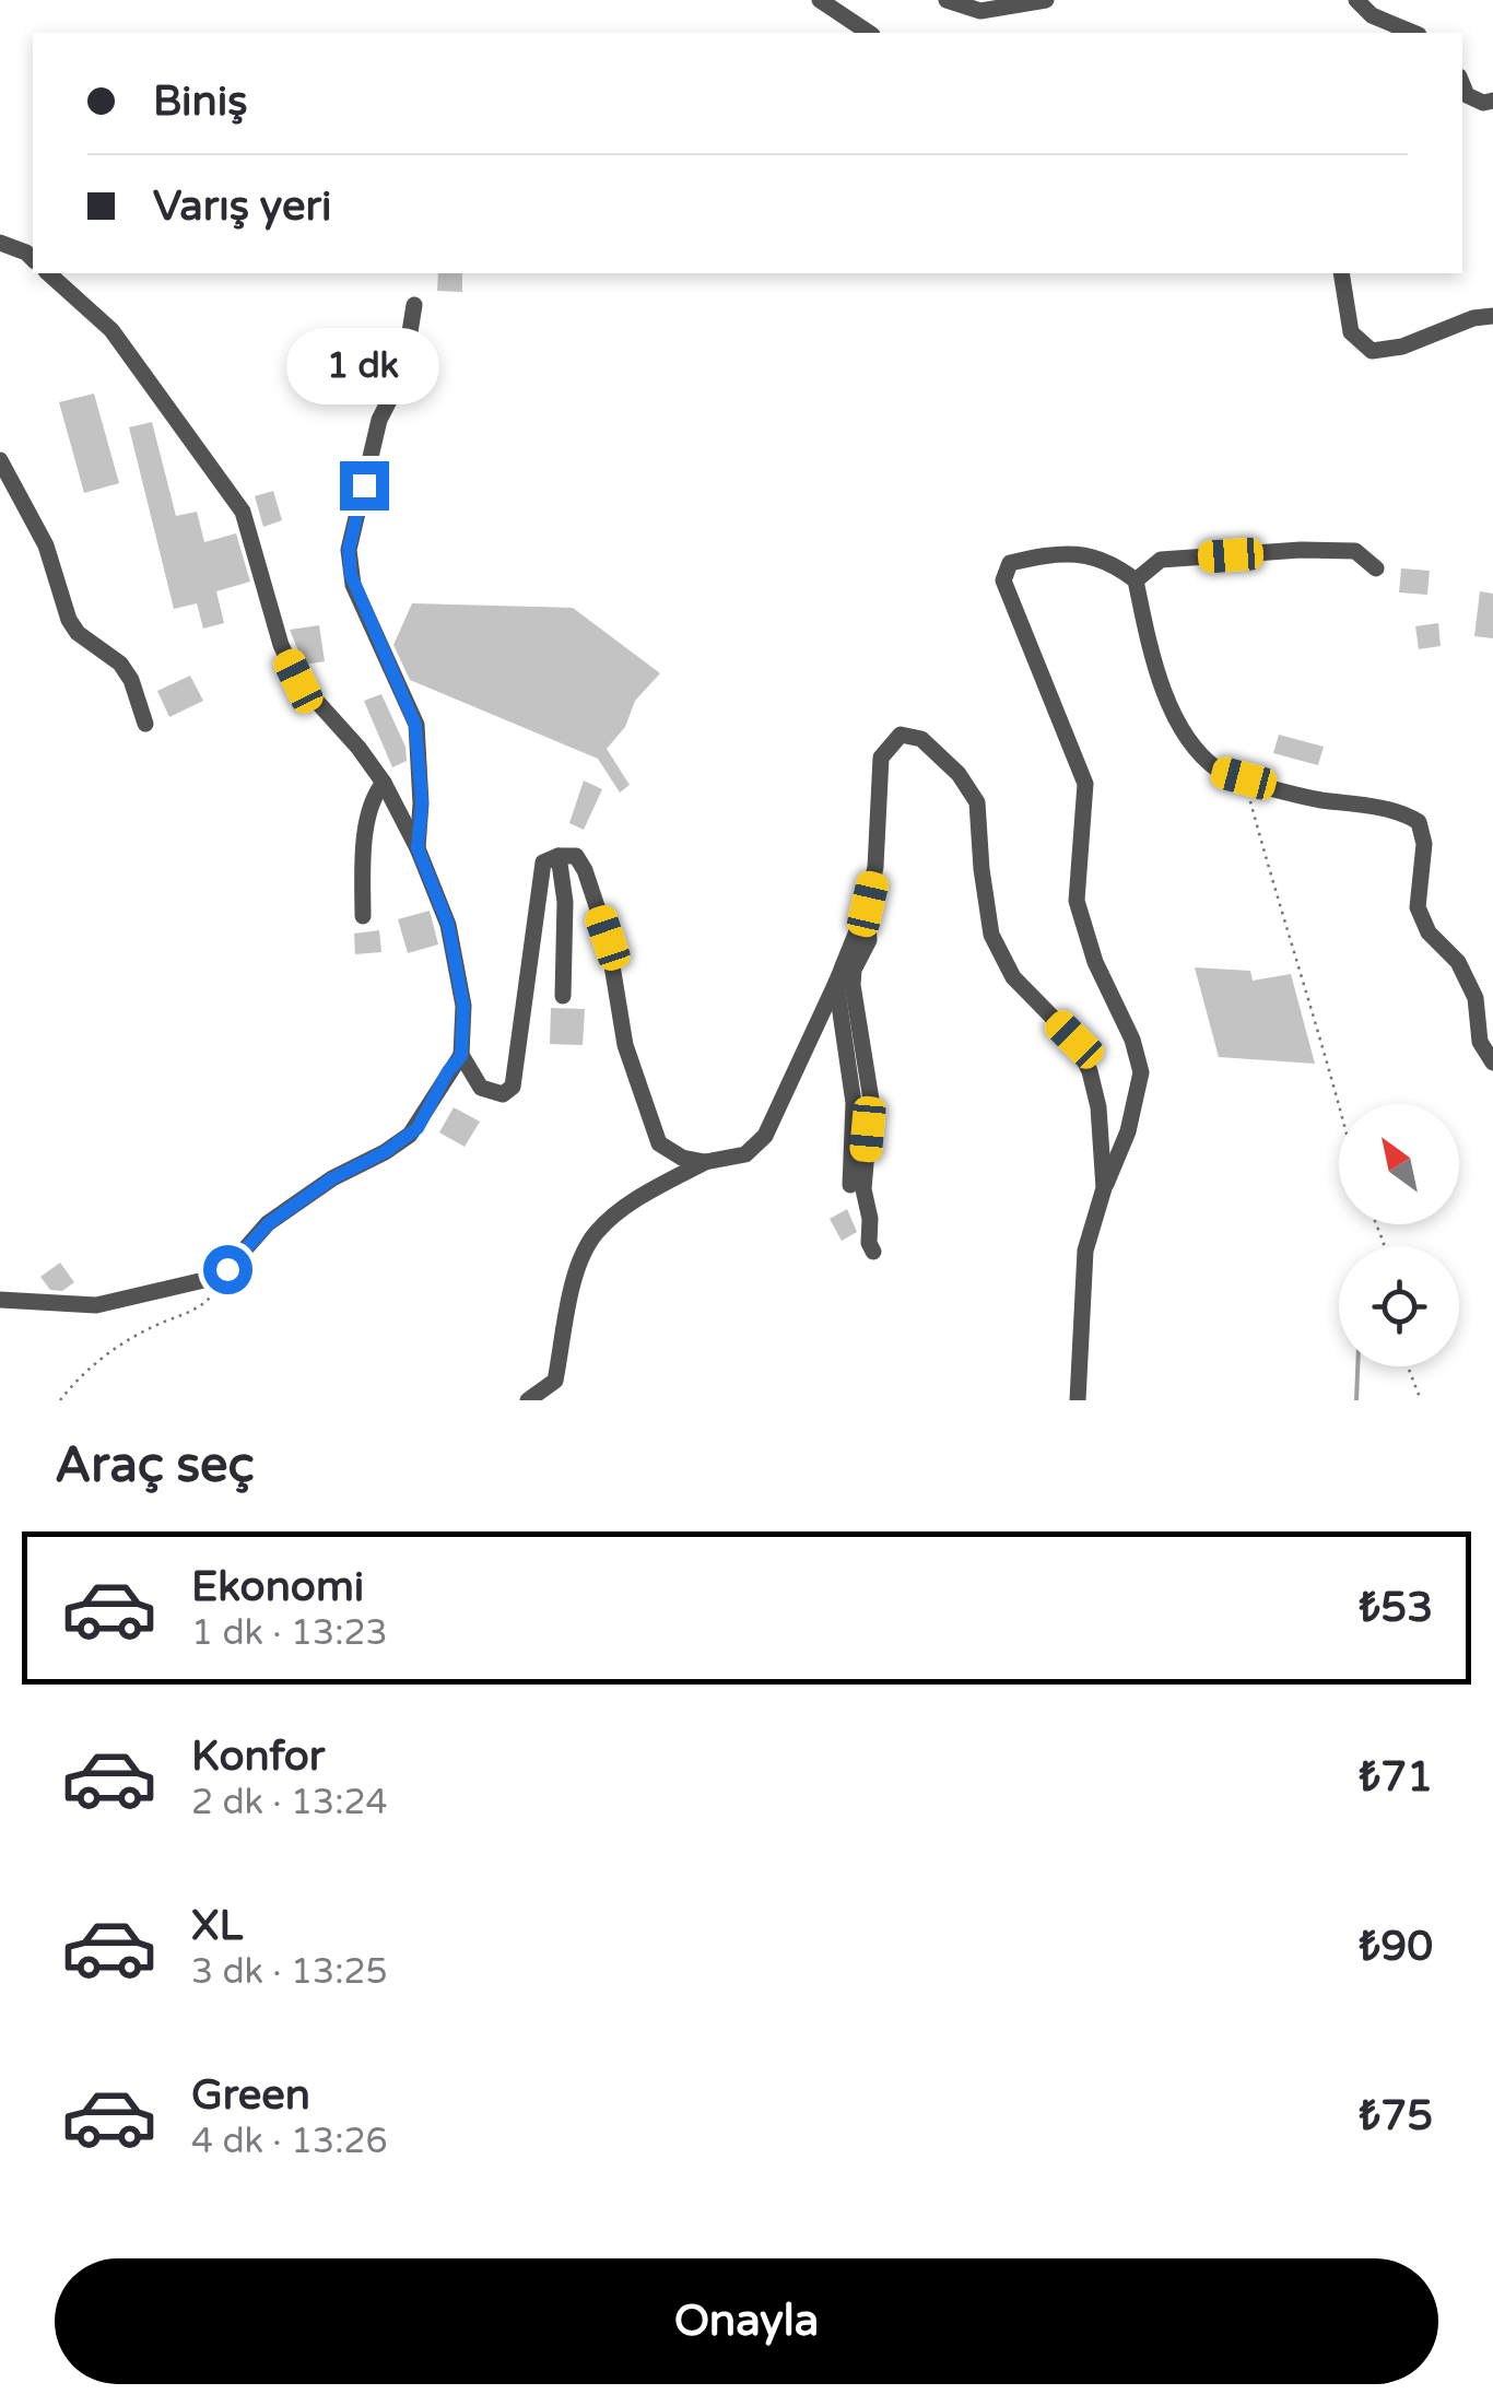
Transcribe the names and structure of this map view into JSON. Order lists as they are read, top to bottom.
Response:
{
  "north": "top left",
  "page": {
    "banner": ["Biniş", "Varış yeri"],
    "bubble": "1 dk",
    "heading": "Araç seç",
    "list": [
      {
        "name": "Ekonomi",
        "note": "1 dk · 13:23",
        "value": "₺53"
      },
      {
        "name": "Konfor",
        "note": "2 dk · 13:24",
        "value": "₺71"
      },
      {
        "name": "XL",
        "note": "3 dk · 13:25",
        "value": "₺90"
      },
      {
        "name": "Green",
        "note": "4 dk · 13:26",
        "value": "₺75"
      }
    ],
    "buttons": "Onayla"
  }
}
